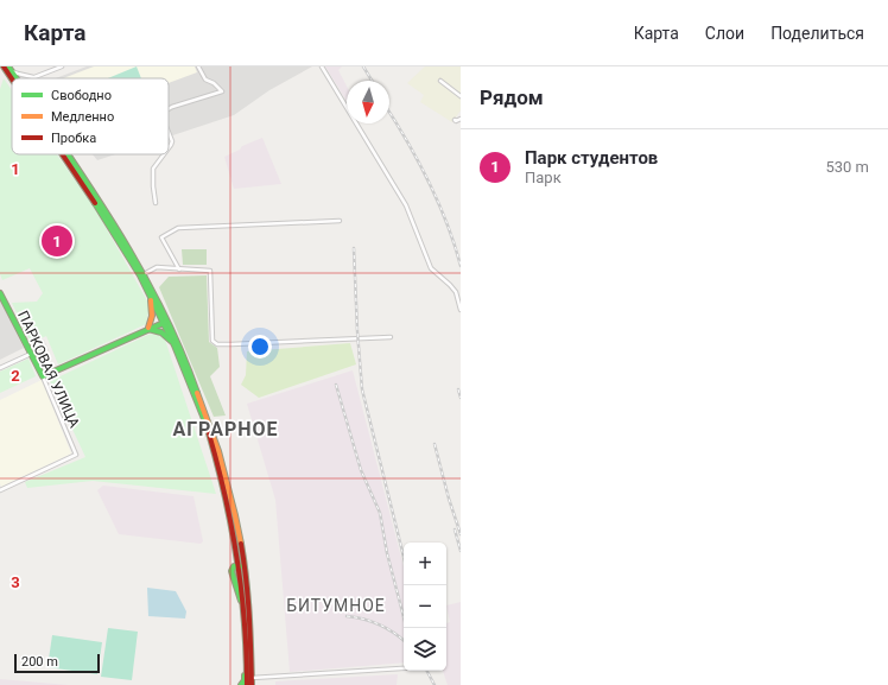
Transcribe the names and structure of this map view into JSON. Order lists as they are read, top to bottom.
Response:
{
  "streets": {
    "main road": ["ПАРКОВАЯ УЛИЦА"]
  },
  "districts": ["АГРАРНОЕ", "БИТУМНОЕ"],
  "legend": ["Свободно", "Медленно", "Пробка"],
  "scale_bar": "200 m",
  "north": "bottom",
  "page": {
    "header": "Карта",
    "nav": ["Карта", "Слои", "Поделиться"],
    "heading": "Рядом",
    "list": [
      {
        "mark": "1",
        "name": "Парк студентов",
        "note": "Парк",
        "value": "530 m"
      }
    ],
    "pins": "1",
    "map_buttons": ["+", "−"],
    "scale": "200 m"
  },
  "grid": {
    "rows": ["1", "2", "3"]
  }
}
